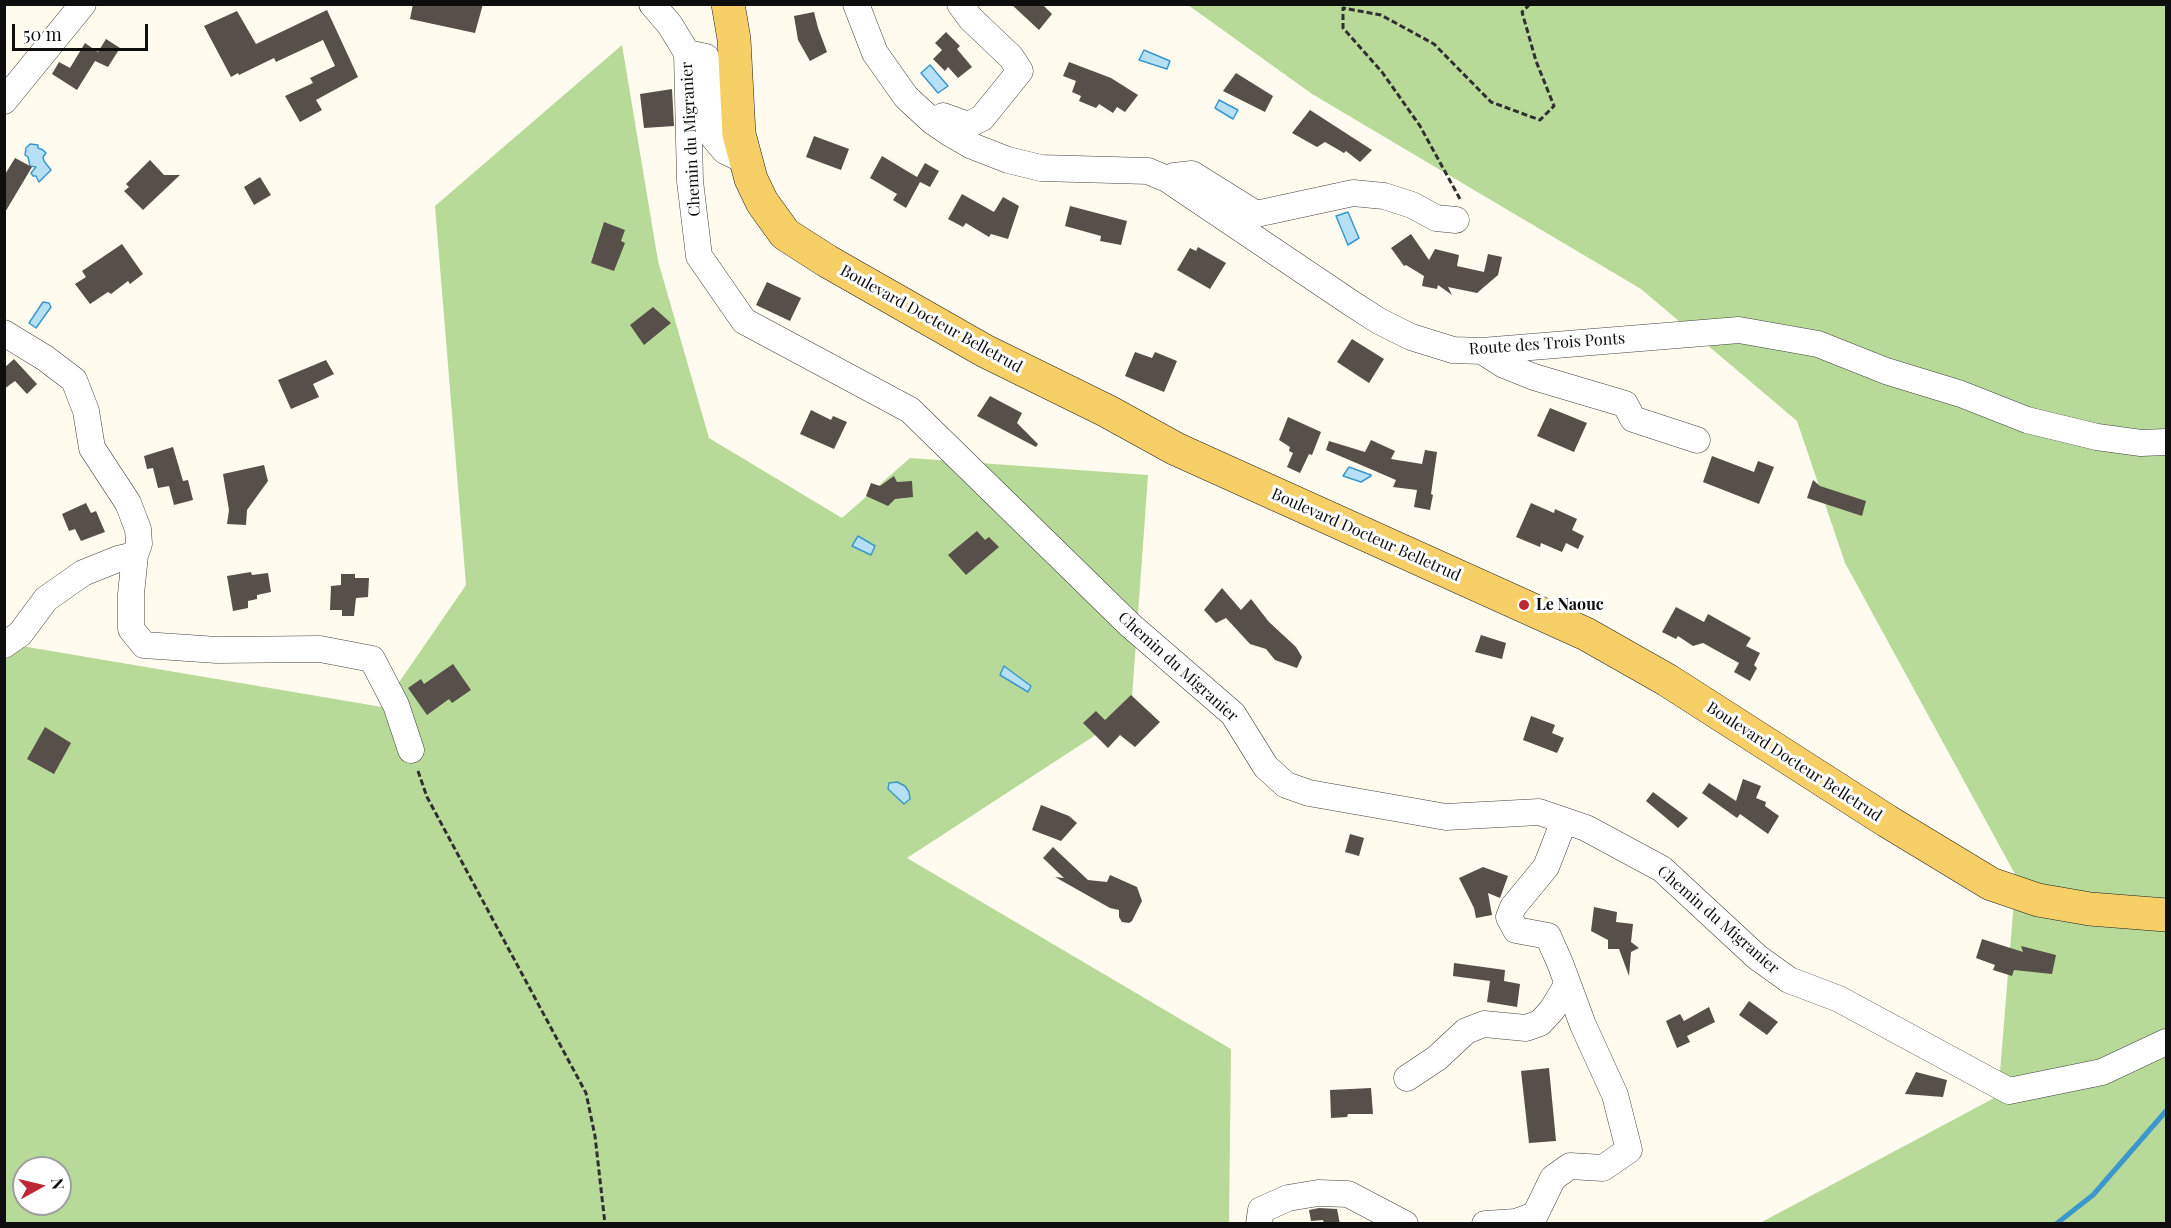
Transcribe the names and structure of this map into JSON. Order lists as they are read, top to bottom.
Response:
{
  "streets": {
    "main road": ["Boulevard Docteur Belletrud"],
    "street": ["Chemin du Migranier", "Route des Trois Ponts"]
  },
  "places": ["Le Naouc"],
  "scale_bar": "50 m",
  "north": "right"
}
